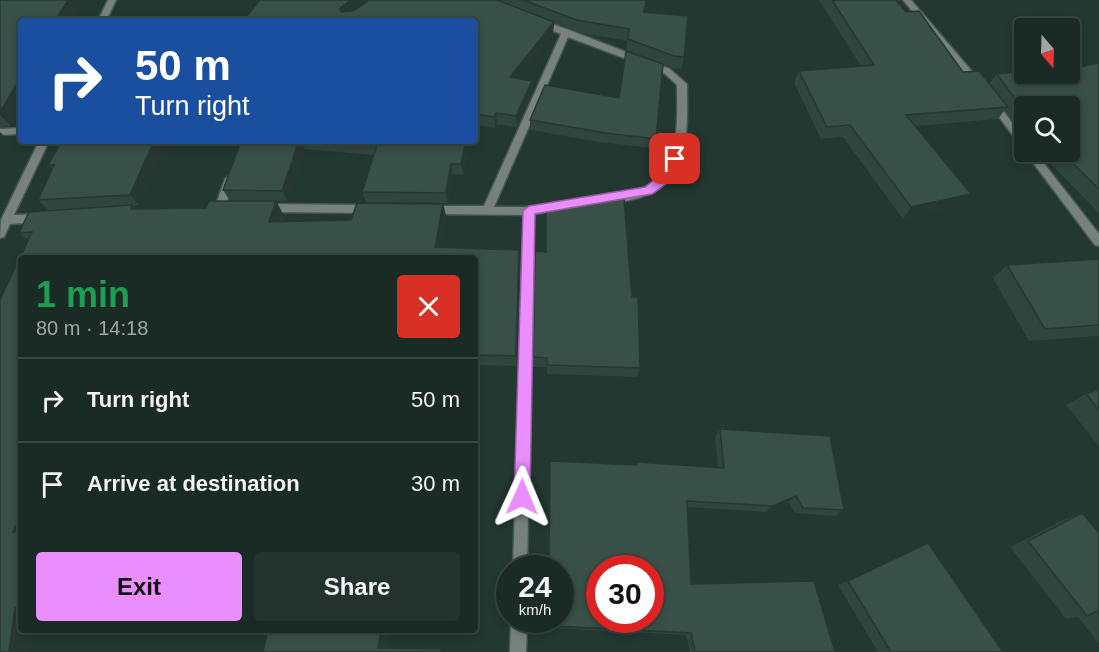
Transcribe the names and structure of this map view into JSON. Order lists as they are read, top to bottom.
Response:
{
  "north": "bottom",
  "page": {
    "turn": ["50 m", "Turn right"],
    "heading": ["1 min", "80 m · 14:18"],
    "list": [
      {
        "name": "Turn right",
        "value": "50 m"
      },
      {
        "name": "Arrive at destination",
        "value": "30 m"
      }
    ],
    "buttons": ["Exit", "Share"],
    "speed": "24 km/h",
    "limit": "30"
  }
}
